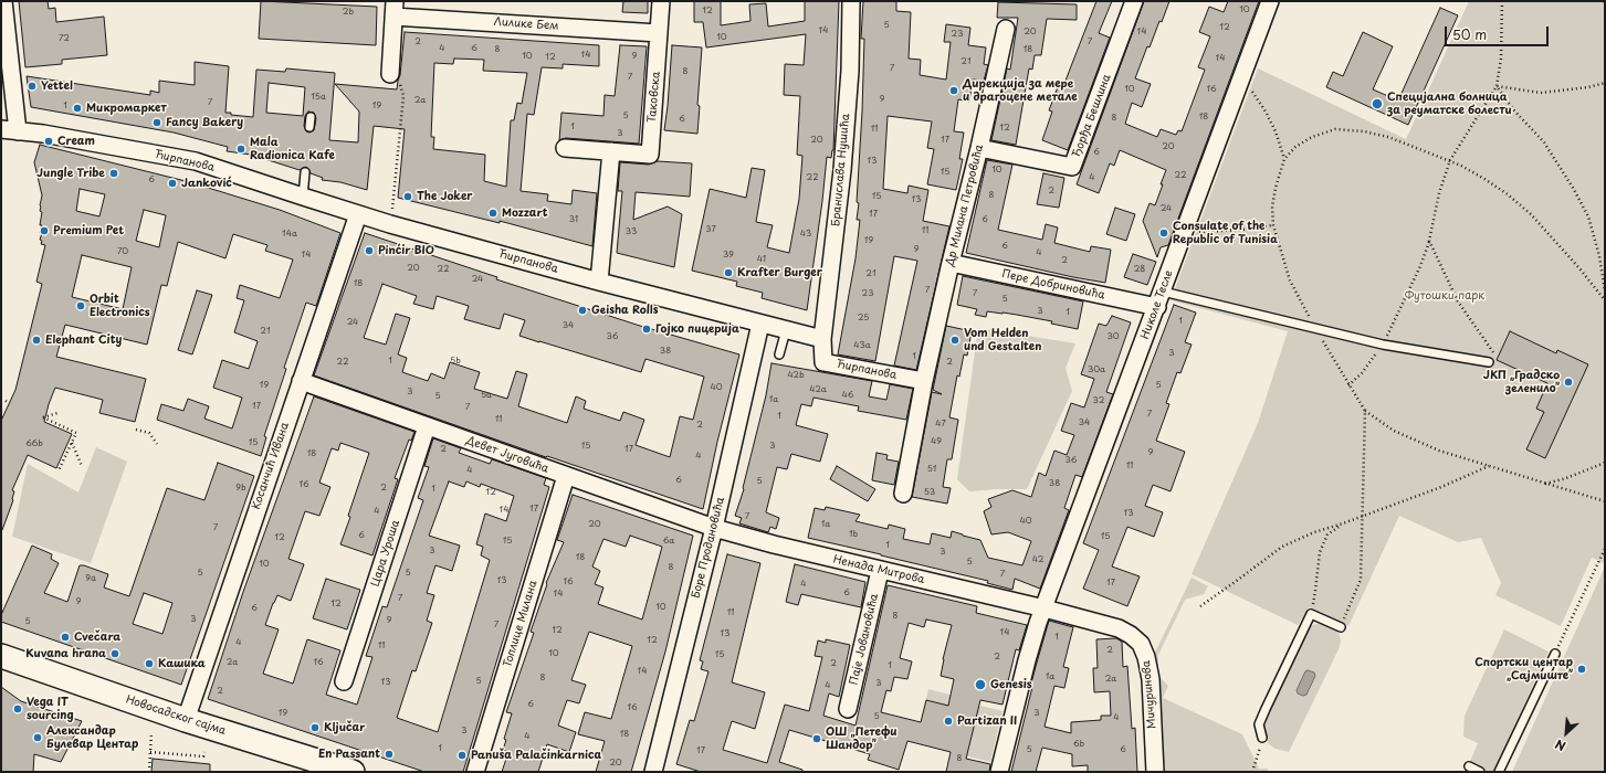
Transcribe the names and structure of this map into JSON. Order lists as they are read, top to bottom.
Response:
{
  "streets": {
    "street": [
      "Лилике Бем",
      "Таковска",
      "Ђорђа Бешлина",
      "Ћирпанова",
      "Бранислава Нушића",
      "Др Милана Петровића",
      "Пере Добриновића",
      "Николе Тесле",
      "Девет Југовића",
      "Косанчић Ивана",
      "Боре Продановића",
      "Цара Уроша",
      "Ненада Митрова",
      "Топлице Милана",
      "Паје Јовановића",
      "Мичуринова",
      "Новосадског сајма"
    ]
  },
  "crossings": [
    ["Лилике Бем", "Таковска"],
    ["Ђорђа Бешлина", "Др Милана Петровића"],
    ["Ћирпанова", "Бранислава Нушића"],
    ["Ћирпанова", "Др Милана Петровића"],
    ["Ћирпанова", "Косанчић Ивана"],
    ["Ћирпанова", "Боре Продановића"],
    ["Др Милана Петровића", "Пере Добриновића"],
    ["Пере Добриновића", "Николе Тесле"],
    ["Николе Тесле", "Ненада Митрова"],
    ["Николе Тесле", "Мичуринова"],
    ["Девет Југовића", "Косанчић Ивана"],
    ["Девет Југовића", "Боре Продановића"],
    ["Девет Југовића", "Цара Уроша"],
    ["Девет Југовића", "Ненада Митрова"],
    ["Девет Југовића", "Топлице Милана"],
    ["Косанчић Ивана", "Новосадског сајма"],
    ["Боре Продановића", "Ненада Митрова"],
    ["Ненада Митрова", "Паје Јовановића"],
    ["Ненада Митрова", "Мичуринова"]
  ],
  "parks": ["Футошки парк"],
  "places": [
    "Yettel",
    "Дирекција за мере и драгоцене метале",
    "Специјална болница за реуматске болести",
    "Микромаркет",
    "Fancy Bakery",
    "Cream",
    "Mala Radionica Kafe",
    "Jungle Tribe",
    "Janković",
    "The Joker",
    "Mozzart",
    "Premium Pet",
    "Consulate of the Republic of Tunisia",
    "Pinćir BIO",
    "Krafter Burger",
    "Orbit Electronics",
    "Geisha Rolls",
    "Гојко пицерија",
    "Elephant City",
    "Vom Helden und Gestalten",
    "ЈКП „Градско зеленило”",
    "Cvečara",
    "Kuvana hrana",
    "Кашика",
    "Спортски центар „Сајмиште”",
    "Genesis",
    "Vega IT sourcing",
    "Partizan II",
    "Ključar",
    "Александар Булевар Центар",
    "ОШ „Петефи Шандор”",
    "En Passant",
    "Panuša Palačinkarnica"
  ],
  "house_numbers": [
    "10",
    "12",
    "2b",
    "5",
    "12",
    "14",
    "20",
    "14",
    "23",
    "10",
    "72",
    "2",
    "7",
    "4",
    "6",
    "8",
    "18",
    "14",
    "10",
    "9",
    "12",
    "14",
    "21",
    "7",
    "8",
    "7",
    "10",
    "16",
    "15a",
    "9",
    "2a",
    "7",
    "1",
    "19",
    "5",
    "18",
    "8",
    "6",
    "1",
    "12",
    "11",
    "3",
    "20",
    "17",
    "20",
    "6",
    "13",
    "10",
    "15",
    "22",
    "22",
    "4",
    "6",
    "2",
    "8",
    "15",
    "13",
    "24",
    "17",
    "31",
    "6",
    "37",
    "11",
    "33",
    "14a",
    "43",
    "19",
    "6",
    "9",
    "70",
    "4",
    "14",
    "39",
    "41",
    "2",
    "20",
    "22",
    "28",
    "21",
    "24",
    "18",
    "7",
    "23",
    "7",
    "5",
    "3",
    "1",
    "25",
    "1",
    "24",
    "34",
    "21",
    "36",
    "30",
    "43a",
    "38",
    "3",
    "1",
    "1",
    "5b",
    "22",
    "2",
    "30a",
    "42b",
    "19",
    "5",
    "40",
    "42a",
    "3",
    "5a",
    "46",
    "5",
    "1a",
    "32",
    "17",
    "7",
    "7",
    "1",
    "11",
    "34",
    "47",
    "2",
    "49",
    "15",
    "66b",
    "15",
    "3",
    "2",
    "17",
    "9",
    "18",
    "4",
    "36",
    "11",
    "51",
    "4",
    "6",
    "5",
    "38",
    "16",
    "9b",
    "2",
    "1",
    "12",
    "53",
    "17",
    "14",
    "4",
    "13",
    "7",
    "40",
    "20",
    "1a",
    "7",
    "1b",
    "6",
    "15",
    "12",
    "15",
    "6a",
    "1",
    "3",
    "3",
    "18",
    "42",
    "5",
    "10",
    "8",
    "5",
    "5",
    "7",
    "9a",
    "13",
    "16",
    "17",
    "4",
    "6",
    "14",
    "7",
    "9",
    "12",
    "10",
    "6",
    "11",
    "8",
    "3",
    "9",
    "5",
    "7",
    "12",
    "14",
    "13",
    "1",
    "12",
    "4",
    "11",
    "2",
    "10",
    "15",
    "2",
    "2a",
    "16",
    "2",
    "1",
    "14",
    "1a",
    "8",
    "2a",
    "5",
    "13",
    "3",
    "4",
    "2",
    "6",
    "16",
    "19",
    "3",
    "5",
    "4",
    "3",
    "18",
    "4",
    "6b",
    "1",
    "5",
    "6",
    "17",
    "8",
    "20"
  ],
  "scale_bar": "50 m",
  "north": "bottom left"
}
